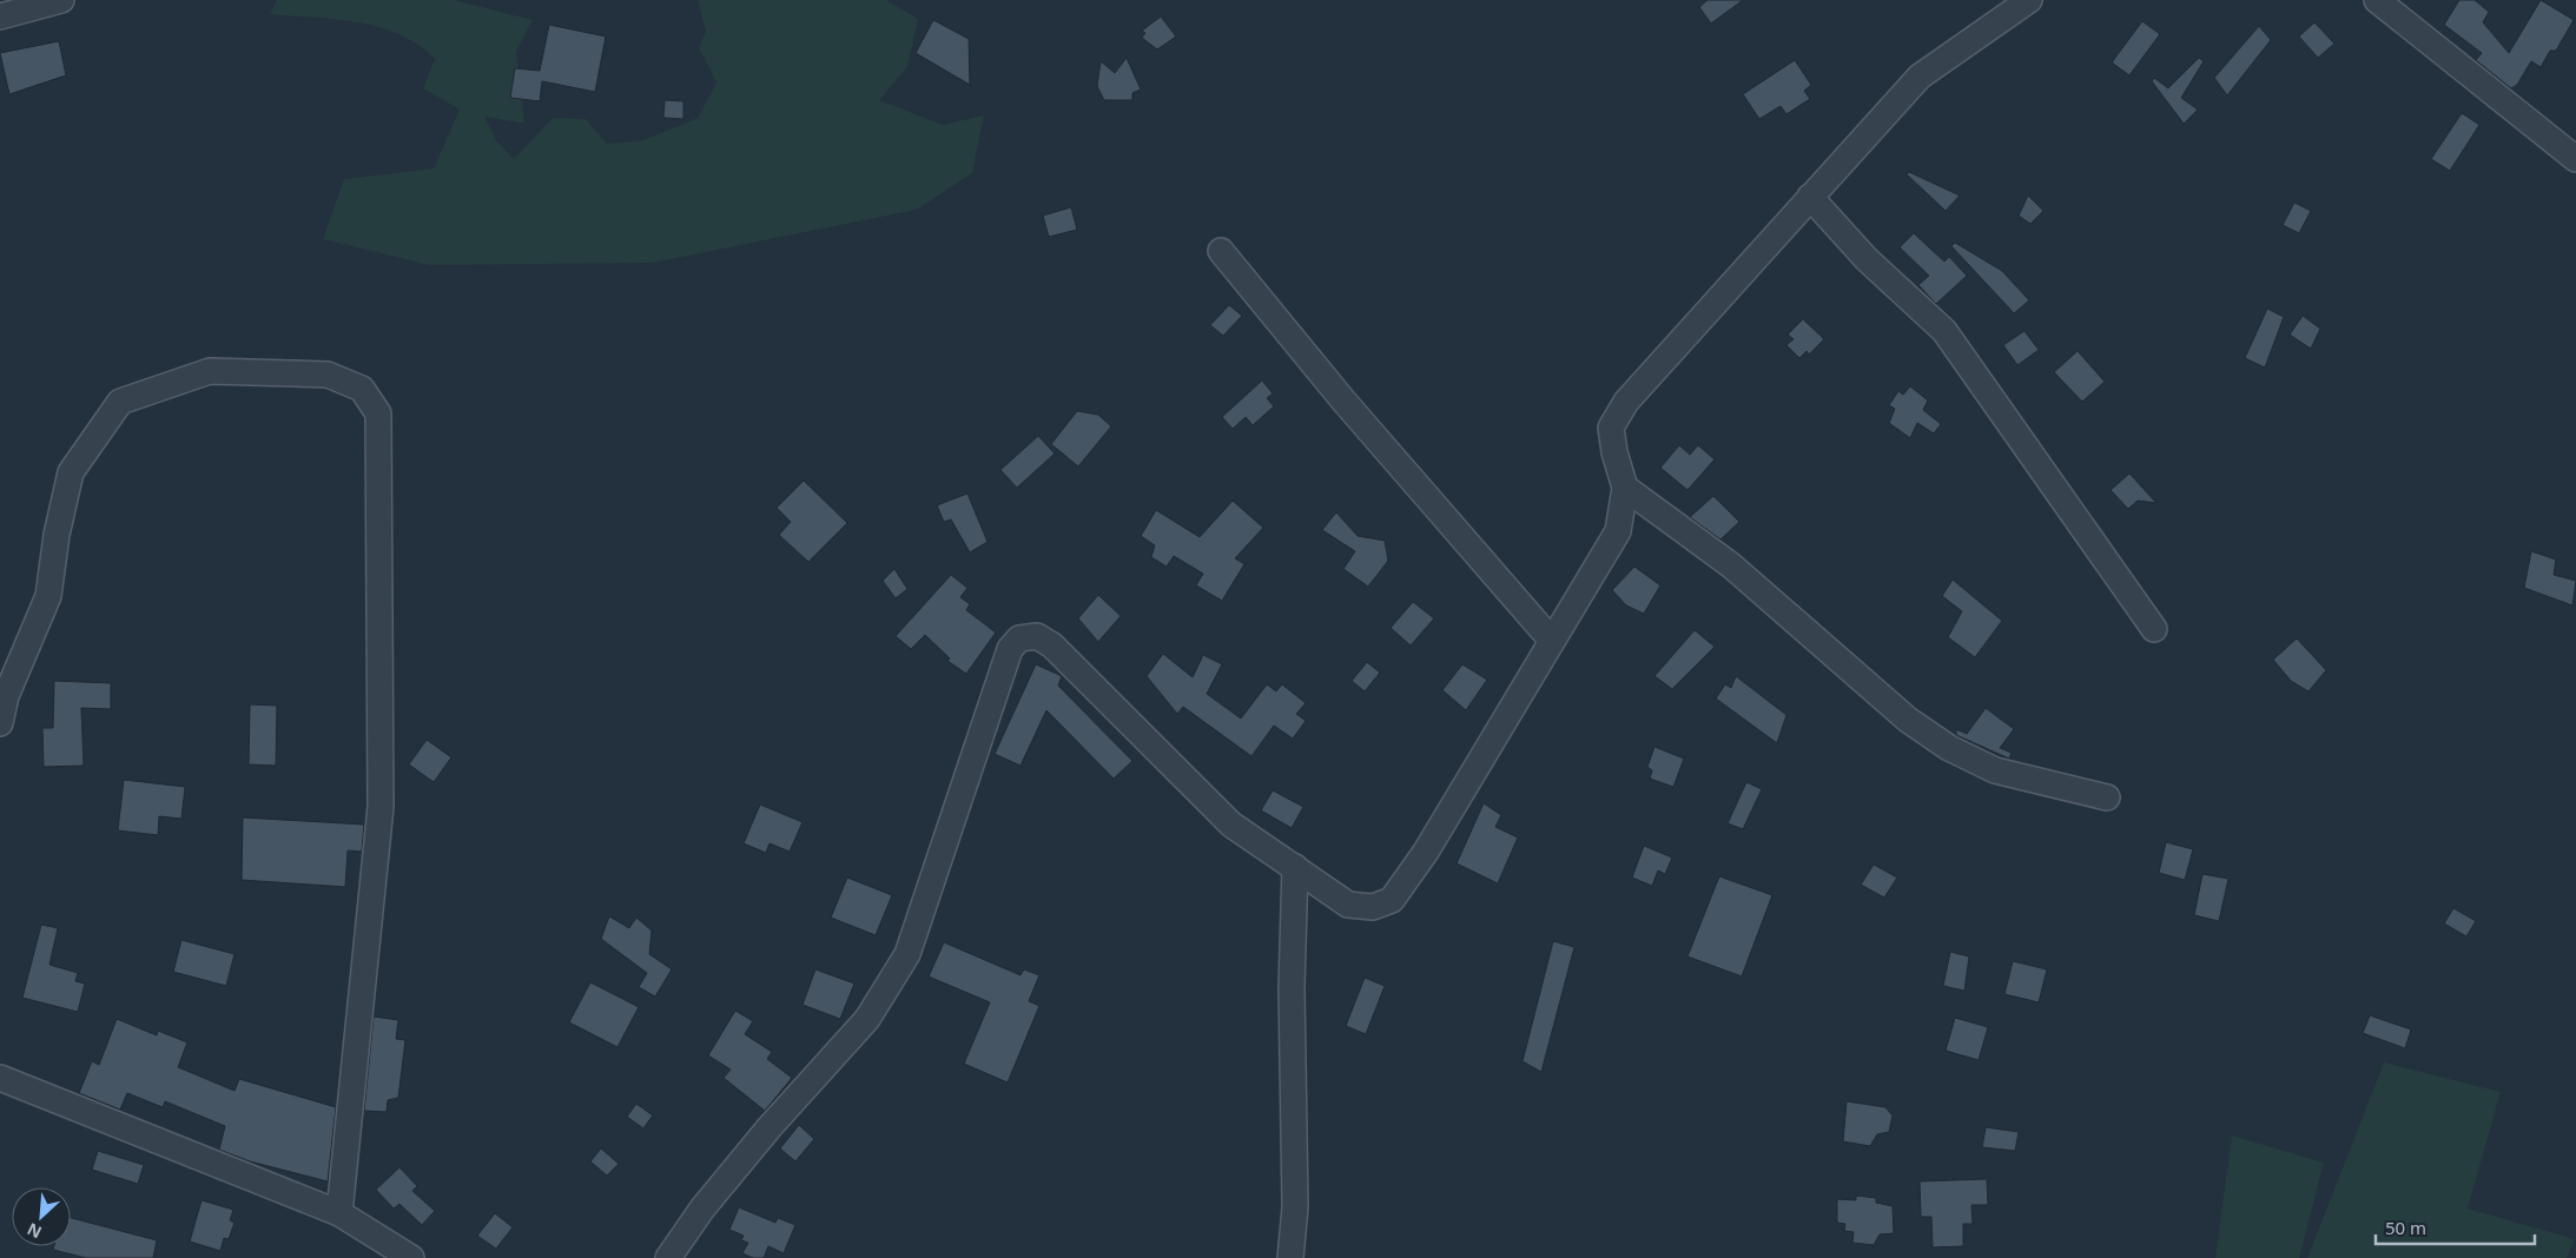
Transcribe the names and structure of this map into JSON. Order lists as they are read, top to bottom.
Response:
{
  "scale_bar": "50 m",
  "north": "bottom left"
}
